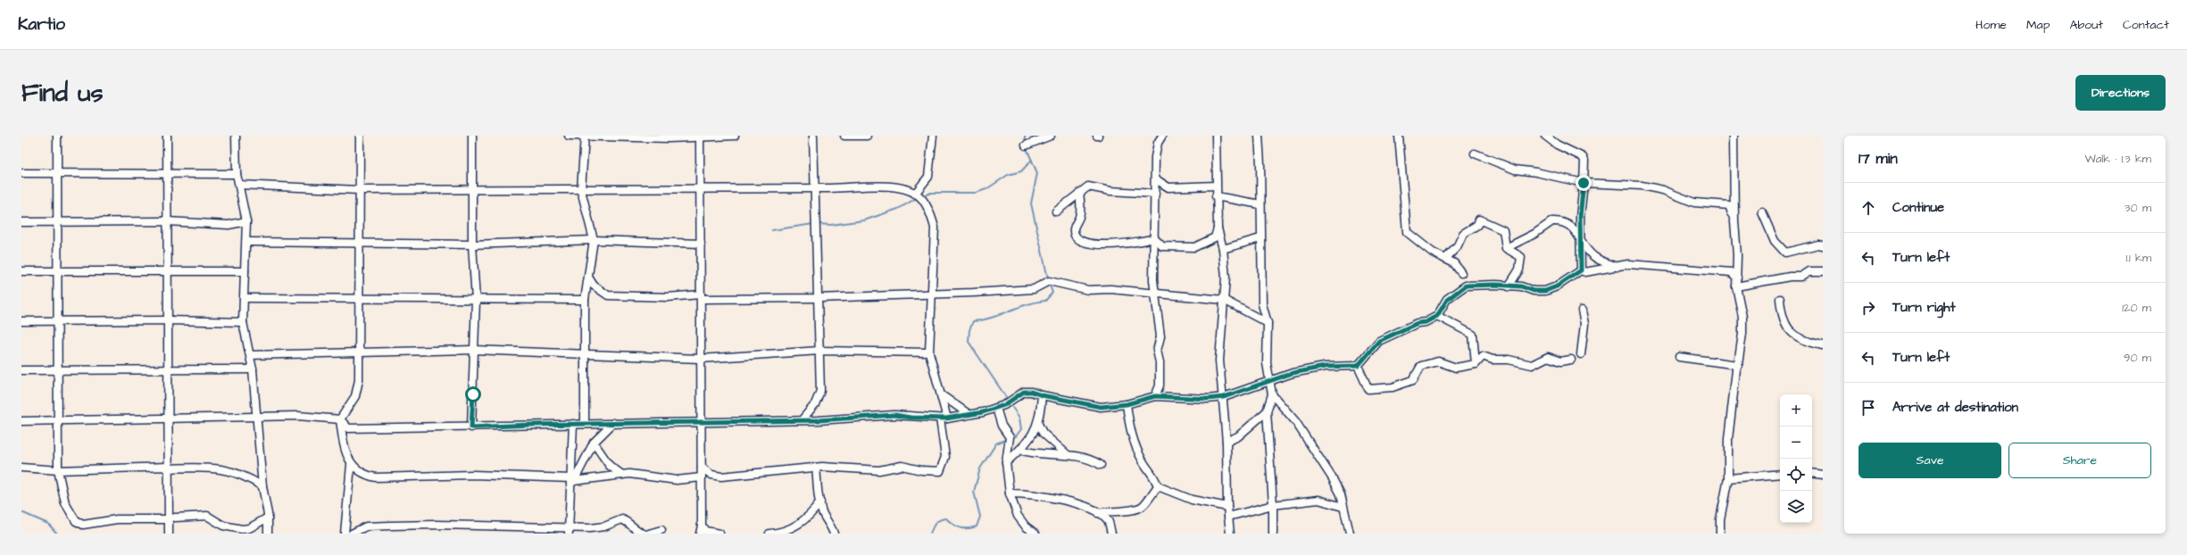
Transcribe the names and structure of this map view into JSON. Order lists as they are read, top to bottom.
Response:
{
  "page": {
    "header": "Kartio",
    "nav": [
      "Home",
      "Map",
      "About",
      "Contact"
    ],
    "buttons": [
      "Directions",
      ["Save", "Share"]
    ],
    "title": "Find us",
    "heading": ["17 min", "Walk · 1.3 km"],
    "list": [
      ["Continue", "30 m"],
      ["Turn left", "1.1 km"],
      ["Turn right", "120 m"],
      ["Turn left", "90 m"],
      "Arrive at destination"
    ],
    "map_buttons": ["+", "−"]
  }
}
